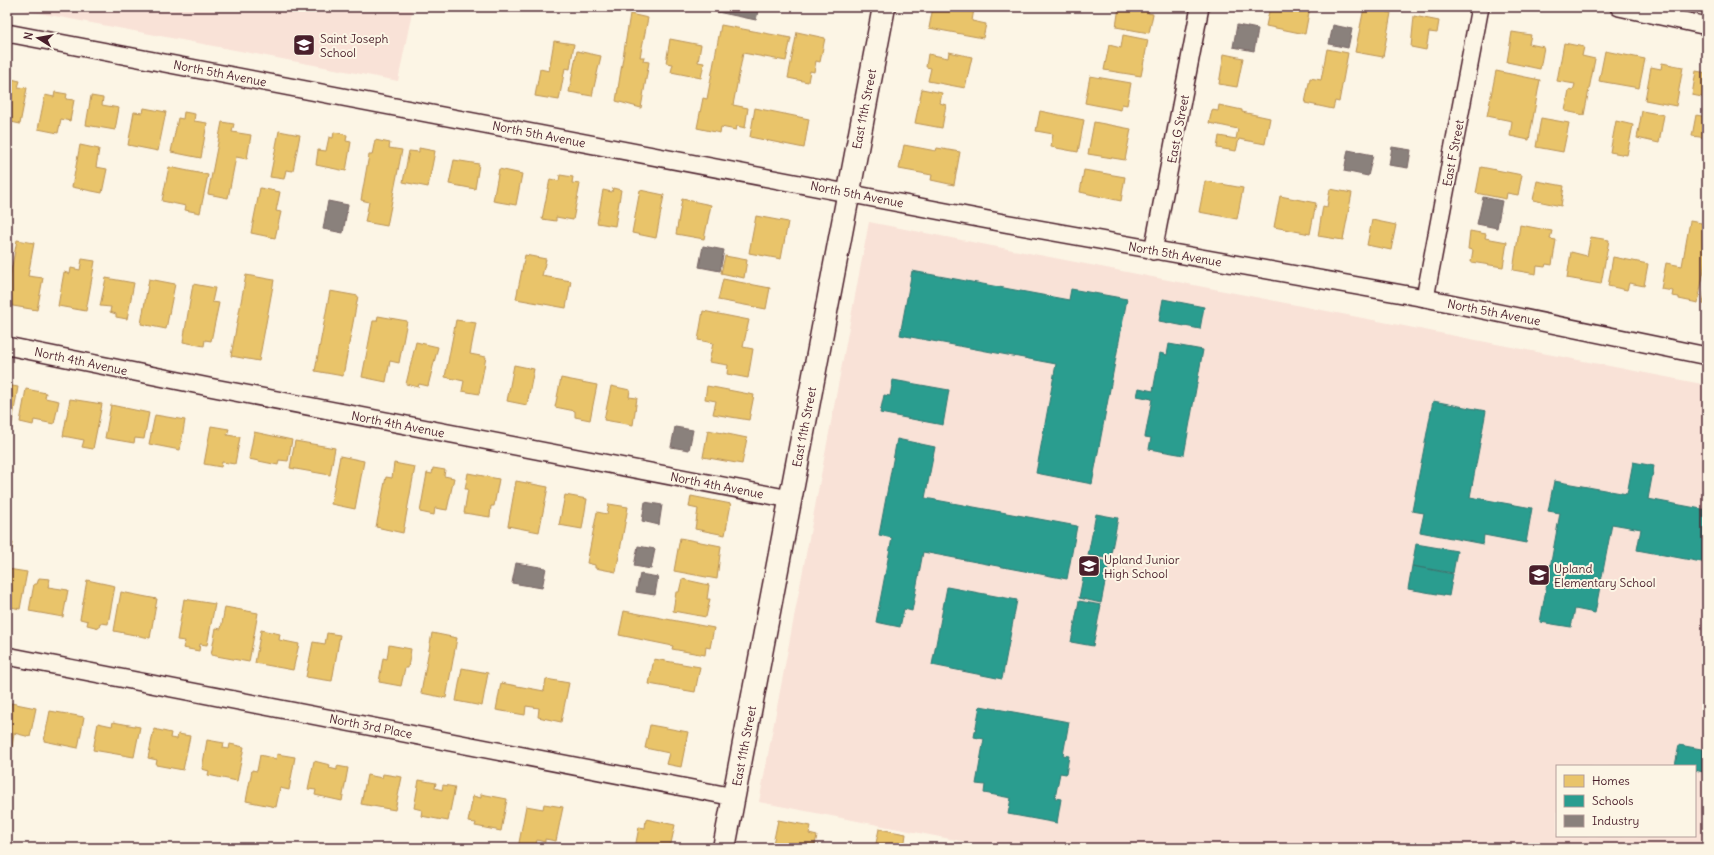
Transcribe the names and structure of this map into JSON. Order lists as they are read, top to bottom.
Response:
{
  "streets": {
    "street": [
      "North 5th Avenue",
      "East 11th Street",
      "East G Street",
      "East F Street",
      "North 4th Avenue",
      "North 3rd Place"
    ]
  },
  "crossings": [
    ["North 5th Avenue", "East 11th Street"],
    ["North 5th Avenue", "East G Street"],
    ["North 5th Avenue", "East F Street"],
    ["East 11th Street", "North 4th Avenue"],
    ["East 11th Street", "North 3rd Place"]
  ],
  "places": {
    "school or university": ["Saint Joseph School", "Upland Junior High School", "Upland Elementary School"]
  },
  "legend": ["Homes", "Schools", "Industry"],
  "north": "left"
}
